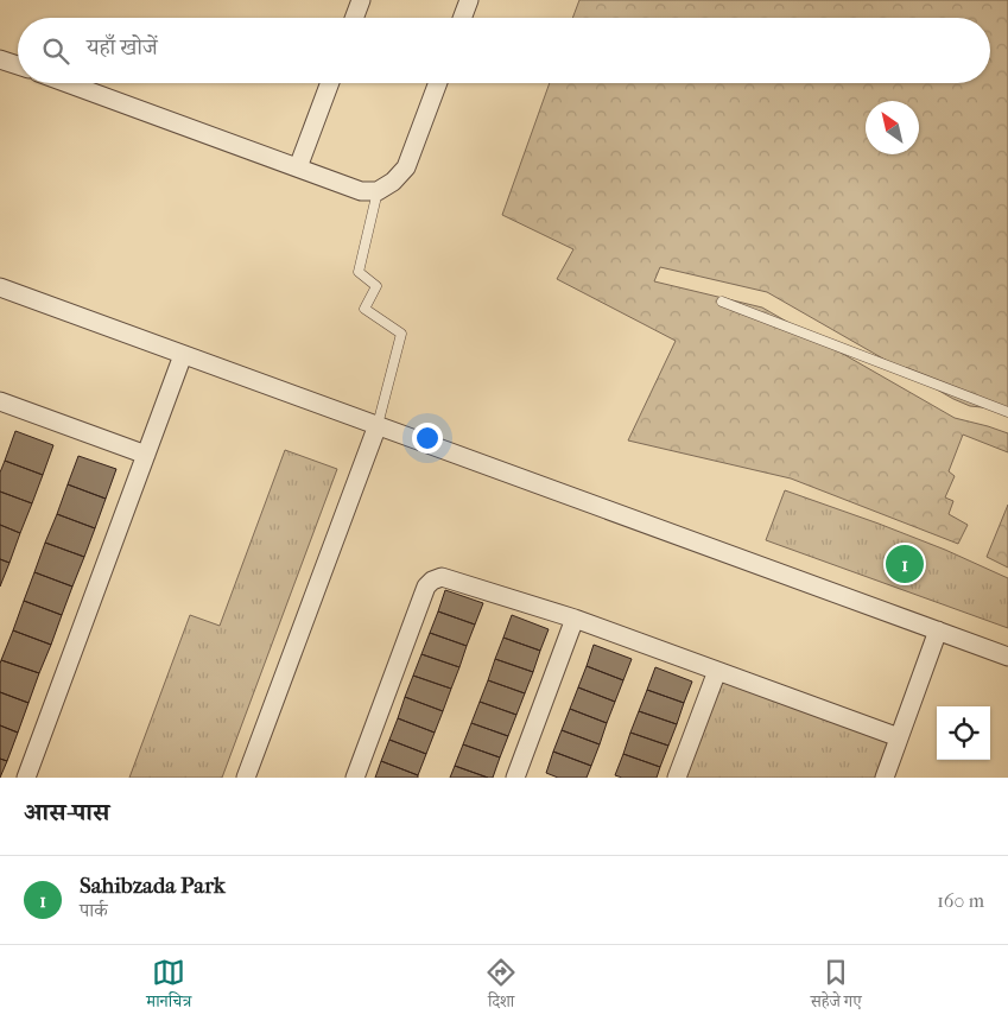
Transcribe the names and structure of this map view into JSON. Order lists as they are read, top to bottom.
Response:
{
  "north": "top left",
  "page": {
    "search": "यहाँ खोजें",
    "pins": "1",
    "heading": "आस-पास",
    "list": [
      {
        "mark": "1",
        "name": "Sahibzada Park",
        "note": "पार्क",
        "value": "160 m"
      }
    ],
    "nav": ["मानचित्र", "दिशा", "सहेजे गए"]
  }
}
